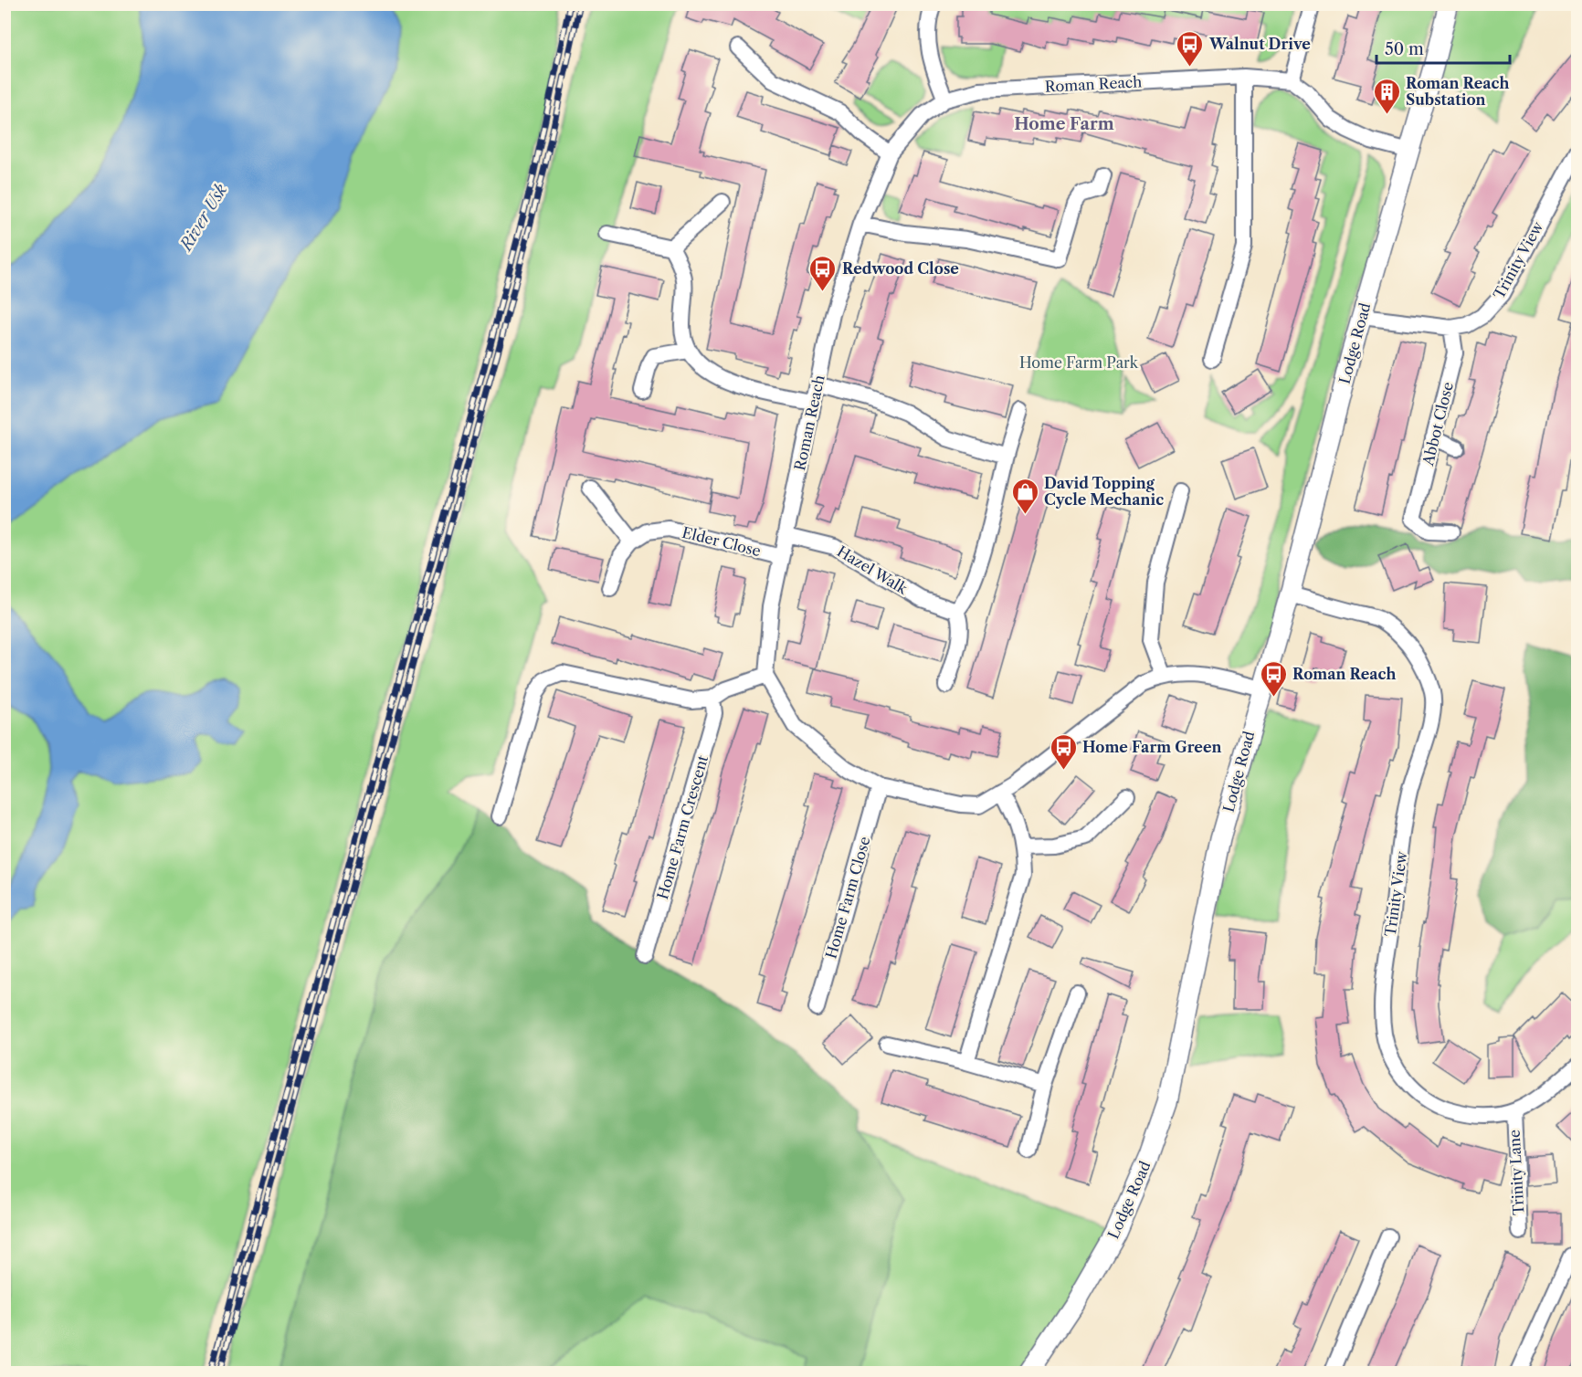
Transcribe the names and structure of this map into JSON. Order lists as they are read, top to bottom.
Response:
{
  "streets": {
    "street": [
      "Roman Reach",
      "Trinity View",
      "Lodge Road",
      "Abbot Close",
      "Elder Close",
      "Hazel Walk",
      "Home Farm Crescent",
      "Home Farm Close",
      "Trinity Lane"
    ]
  },
  "crossings": [
    ["Roman Reach", "Elder Close"],
    ["Roman Reach", "Hazel Walk"],
    ["Trinity View", "Lodge Road"],
    ["Trinity View", "Abbot Close"],
    ["Trinity View", "Trinity Lane"]
  ],
  "districts": ["Home Farm"],
  "water": ["River Usk"],
  "parks": ["Home Farm Park"],
  "places": {
    "bus stop": [
      "Walnut Drive",
      "Redwood Close",
      "Roman Reach",
      "Home Farm Green"
    ],
    "building": ["Roman Reach Substation"],
    "shop": ["David Topping Cycle Mechanic"]
  },
  "scale_bar": "50 m"
}
